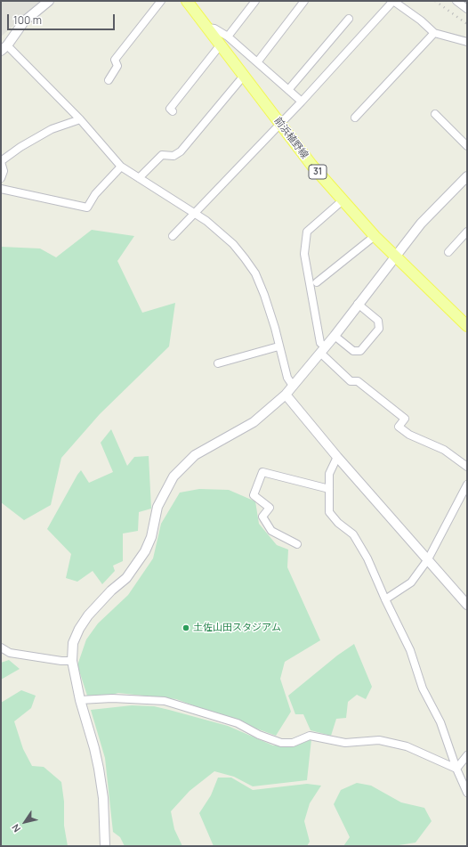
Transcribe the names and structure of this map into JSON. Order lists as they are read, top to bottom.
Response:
{
  "streets": {
    "main road": ["前浜植野線", "31"]
  },
  "places": ["土佐山田スタジアム"],
  "scale_bar": "100 m",
  "north": "bottom left"
}
